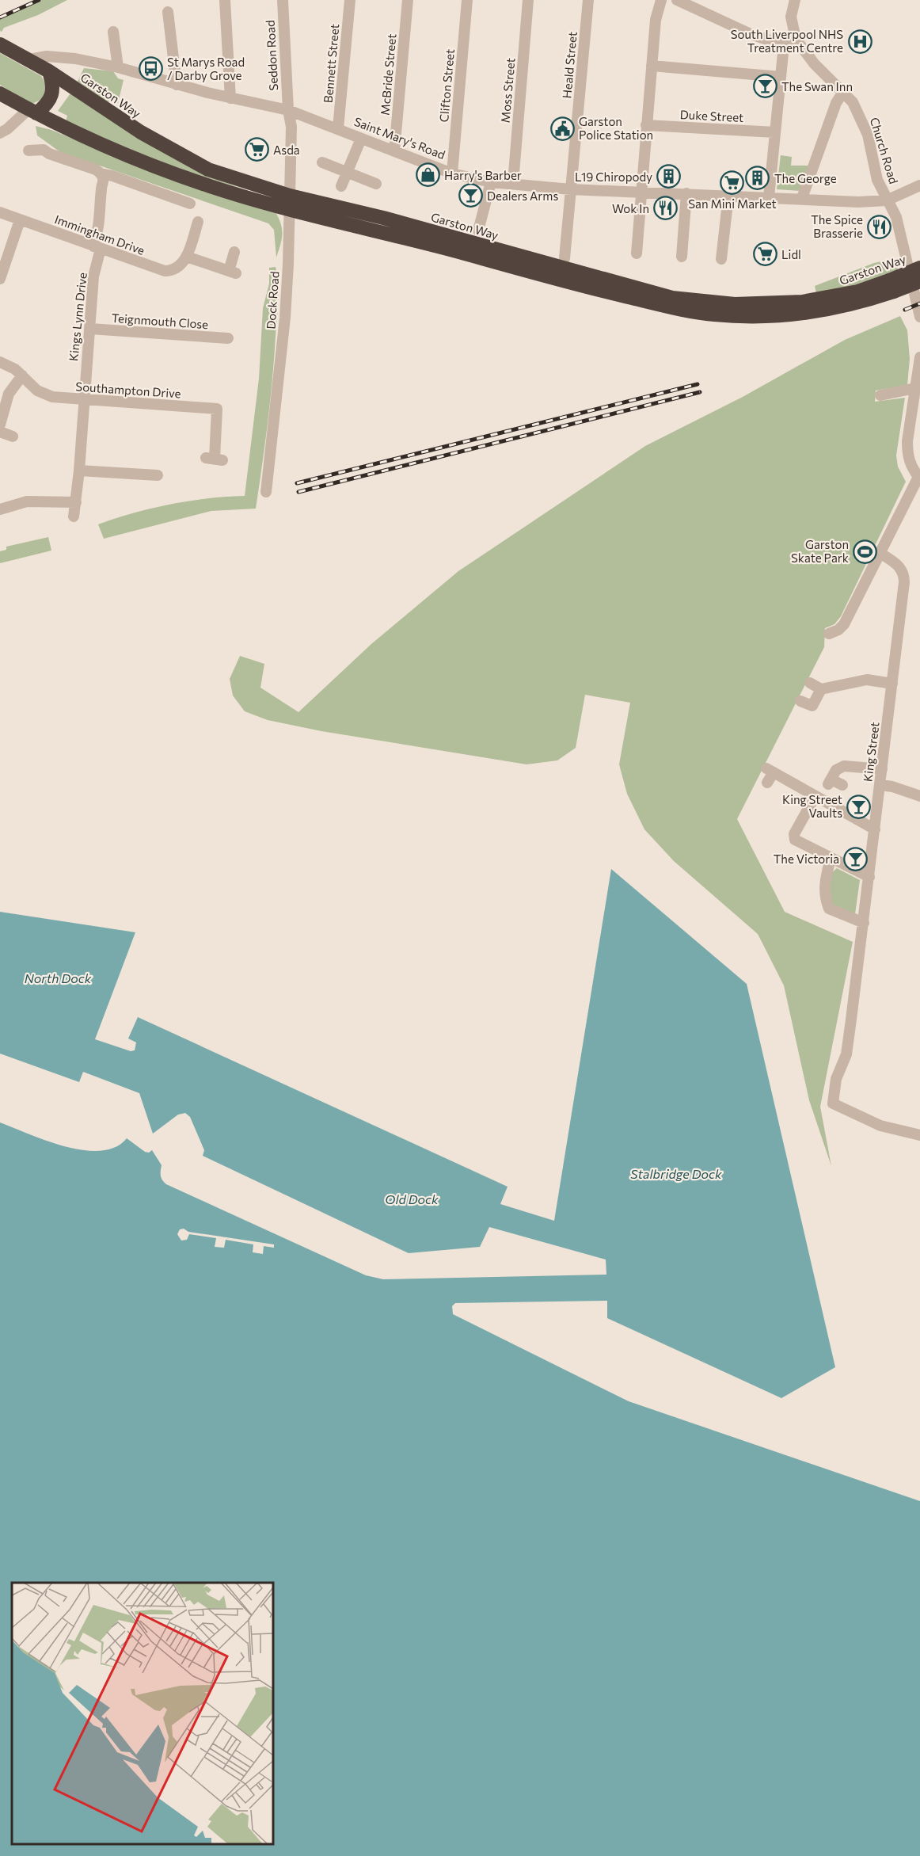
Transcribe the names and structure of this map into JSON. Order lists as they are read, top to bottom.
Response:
{
  "streets": {
    "highway": ["Garston Way"],
    "street": [
      "Seddon Road",
      "Bennett Street",
      "Heald Street",
      "McBride Street",
      "Clifton Street",
      "Moss Street",
      "Duke Street",
      "Saint Mary's Road",
      "Church Road",
      "Immingham Drive",
      "Dock Road",
      "Kings Lynn Drive",
      "Teignmouth Close",
      "Southampton Drive",
      "King Street"
    ]
  },
  "crossings": [
    ["Seddon Road", "Saint Mary's Road"],
    ["Seddon Road", "Dock Road"],
    ["Bennett Street", "Saint Mary's Road"],
    ["Heald Street", "Saint Mary's Road"],
    ["McBride Street", "Saint Mary's Road"],
    ["Clifton Street", "Saint Mary's Road"],
    ["Moss Street", "Saint Mary's Road"],
    ["Garston Way", "Saint Mary's Road"],
    ["Garston Way", "Dock Road"],
    ["Saint Mary's Road", "Church Road"],
    ["Saint Mary's Road", "Dock Road"],
    ["Immingham Drive", "Kings Lynn Drive"],
    ["Kings Lynn Drive", "Teignmouth Close"],
    ["Kings Lynn Drive", "Southampton Drive"]
  ],
  "water": ["North Dock", "Stalbridge Dock", "Old Dock"],
  "places": {
    "hospital": ["South Liverpool NHS Treatment Centre"],
    "bus stop": ["St Marys Road / Darby Grove"],
    "bar": [
      "The Swan Inn",
      "Dealers Arms",
      "King Street Vaults",
      "The Victoria"
    ],
    "public building": ["Garston Police Station"],
    "supermarket": ["Asda", "San Mini Market", "Lidl"],
    "shop": ["Harry's Barber"],
    "building": ["L19 Chiropody", "The George"],
    "restaurant": ["Wok In", "The Spice Brasserie"],
    "sports": ["Garston Skate Park"]
  }
}
